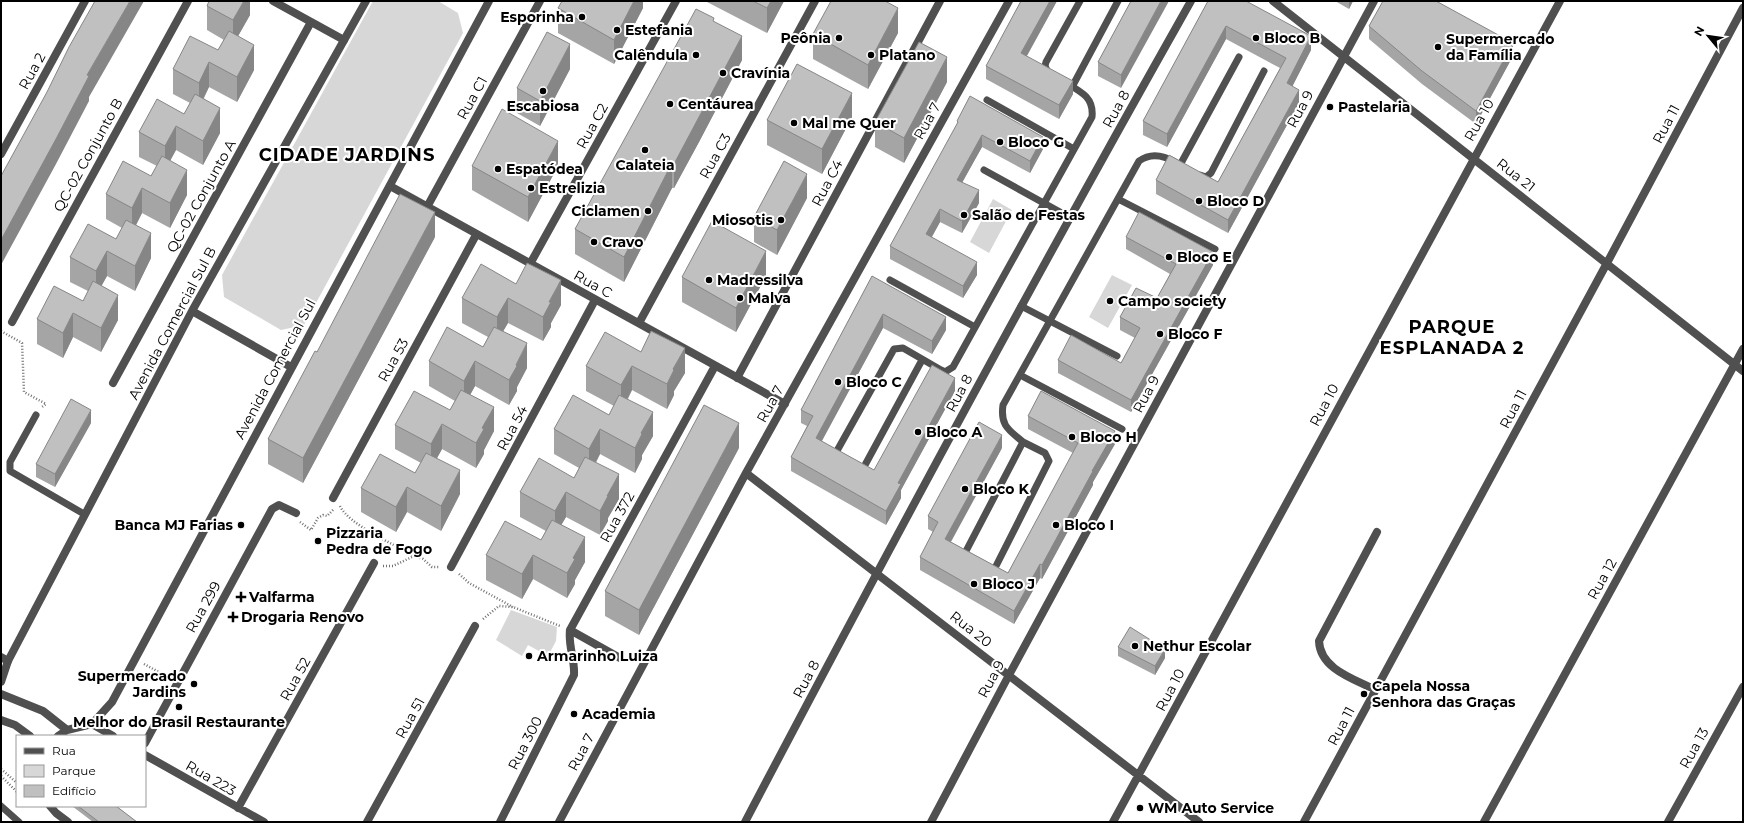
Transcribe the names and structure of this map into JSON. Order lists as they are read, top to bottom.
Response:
{
  "streets": {
    "street": [
      "Rua 2",
      "Rua C1",
      "Rua 8",
      "Rua 9",
      "Rua 10",
      "Rua 7",
      "Rua 11",
      "Rua C2",
      "QC-02 Conjunto B",
      "Rua C3",
      "Rua 21",
      "Rua C4",
      "QC-02 Conjunto A",
      "Rua C",
      "Avenida Comercial Sul B",
      "Rua 53",
      "Avenida Comercial Sul",
      "Rua 54",
      "Rua 372",
      "Rua 12",
      "Rua 299",
      "Rua 20",
      "Rua 52",
      "Rua 51",
      "Rua 300",
      "Rua 13",
      "Rua 223"
    ]
  },
  "crossings": [
    ["Rua C1", "Rua C"],
    ["Rua 8", "Rua 20"],
    ["Rua 9", "Rua 21"],
    ["Rua 9", "Rua 20"],
    ["Rua 10", "Rua 21"],
    ["Rua 10", "Rua 20"],
    ["Rua 7", "Rua C"],
    ["Rua 7", "Rua 20"],
    ["Rua 11", "Rua 21"],
    ["Rua C2", "Rua C"],
    ["Rua C3", "Rua C"],
    ["Rua 21", "Rua 12"],
    ["Rua C4", "Rua C"],
    ["Rua C", "Rua 53"],
    ["Rua C", "Avenida Comercial Sul"],
    ["Rua C", "Rua 54"],
    ["Rua C", "Rua 372"],
    ["Rua 372", "Rua 300"],
    ["Rua 52", "Rua 223"]
  ],
  "districts": ["CIDADE JARDINS", "PARQUE ESPLANADA 2"],
  "places": {
    "other": [
      "Esporinha",
      "Estefania",
      "Peônia",
      "Bloco B",
      "Supermercado da Família",
      "Calêndula",
      "Platano",
      "Cravínia",
      "Escabiosa",
      "Centáurea",
      "Pastelaria",
      "Mal me Quer",
      "Bloco G",
      "Calateia",
      "Espatódea",
      "Estrelizia",
      "Bloco D",
      "Ciclamen",
      "Salão de Festas",
      "Miosotis",
      "Cravo",
      "Bloco E",
      "Madressilva",
      "Malva",
      "Campo society",
      "Bloco F",
      "Bloco C",
      "Bloco A",
      "Bloco H",
      "Bloco K",
      "Banca MJ Farias",
      "Bloco I",
      "Pizzaria Pedra de Fogo",
      "Bloco J",
      "Nethur Escolar",
      "Armarinho Luiza",
      "Supermercado Jardins",
      "Capela Nossa Senhora das Graças",
      "Melhor do Brasil Restaurante",
      "Academia",
      "WM Auto Service"
    ],
    "health": ["Valfarma", "Drogaria Renovo"]
  },
  "legend": ["Rua", "Parque", "Edifício"],
  "north": "top left"
}
